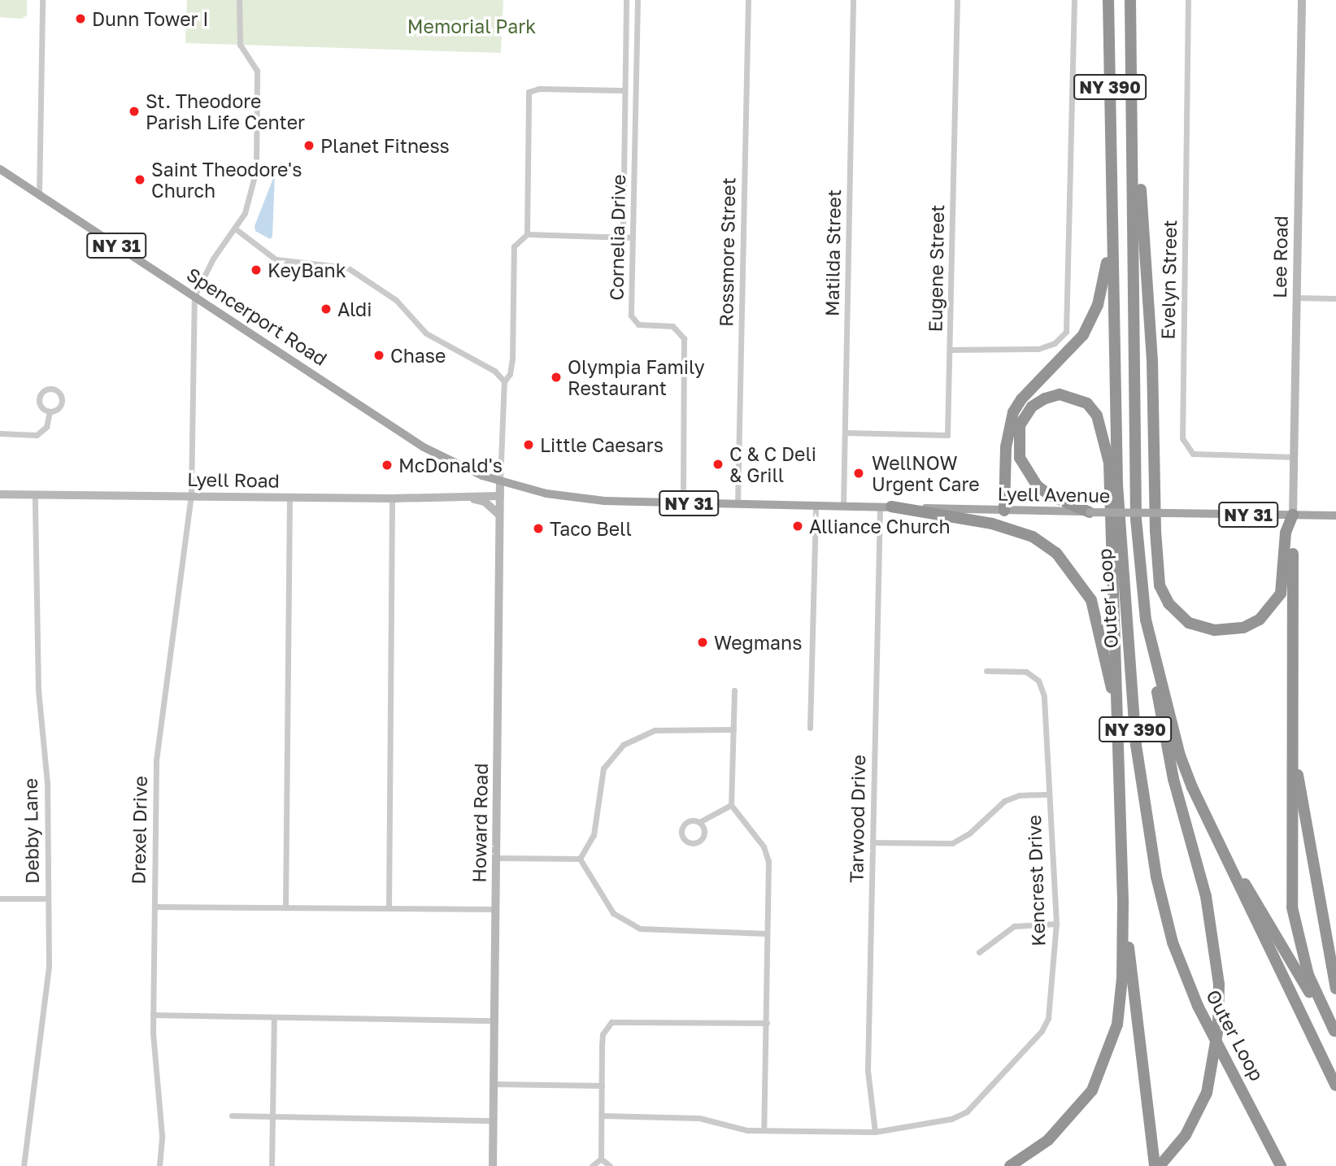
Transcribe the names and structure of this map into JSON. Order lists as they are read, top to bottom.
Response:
{
  "streets": {
    "highway": ["NY 390", "Outer Loop"],
    "main road": ["NY 31", "Spencerport Road", "Lyell Avenue"],
    "street": [
      "Cornelia Drive",
      "Rossmore Street",
      "Matilda Street",
      "Lee Road",
      "Eugene Street",
      "Evelyn Street",
      "Lyell Road",
      "Tarwood Drive",
      "Howard Road",
      "Drexel Drive",
      "Debby Lane",
      "Kencrest Drive"
    ]
  },
  "crossings": [
    ["Cornelia Drive", "Lyell Avenue"],
    ["Rossmore Street", "Lyell Avenue"],
    ["Matilda Street", "Eugene Street"],
    ["Matilda Street", "Lyell Avenue"],
    ["Lee Road", "Evelyn Street"],
    ["Lee Road", "Lyell Avenue"],
    ["Spencerport Road", "Lyell Avenue"],
    ["Spencerport Road", "Howard Road"],
    ["Spencerport Road", "Drexel Drive"],
    ["Lyell Road", "Howard Road"],
    ["Lyell Road", "Drexel Drive"],
    ["Lyell Road", "Debby Lane"],
    ["Lyell Avenue", "Tarwood Drive"],
    ["Lyell Avenue", "Howard Road"],
    ["Tarwood Drive", "Kencrest Drive"]
  ],
  "parks": ["Memorial Park"],
  "places": [
    "Dunn Tower I",
    "St. Theodore Parish Life Center",
    "Planet Fitness",
    "Saint Theodore's Church",
    "KeyBank",
    "Aldi",
    "Chase",
    "Olympia Family Restaurant",
    "Little Caesars",
    "C & C Deli & Grill",
    "McDonald's",
    "WellNOW Urgent Care",
    "Alliance Church",
    "Taco Bell",
    "Wegmans"
  ]
}
